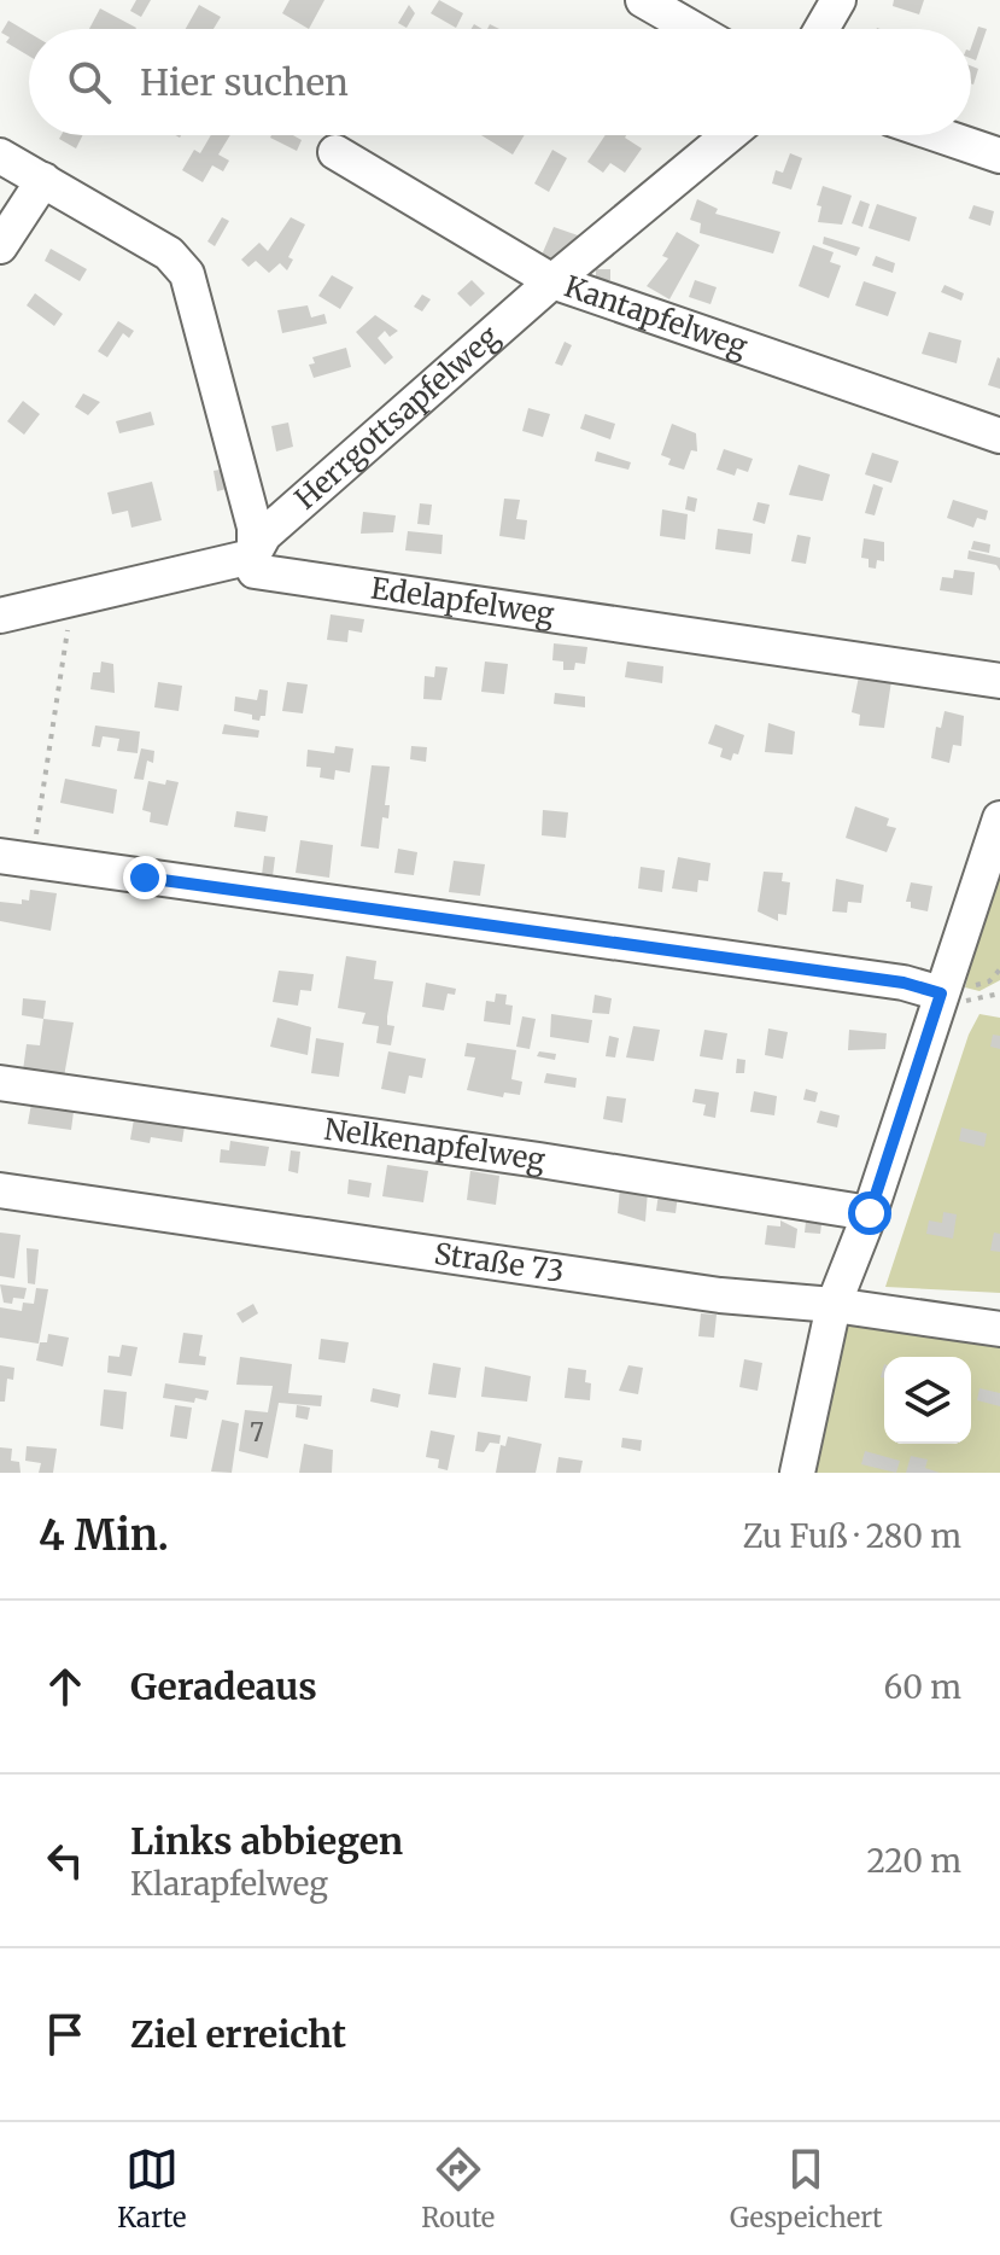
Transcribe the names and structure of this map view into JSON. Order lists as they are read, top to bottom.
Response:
{
  "streets": {
    "street": [
      "Kantapfelweg",
      "Herrgottsapfelweg",
      "Edelapfelweg",
      "Nelkenapfelweg",
      "Straße 73"
    ]
  },
  "crossings": [
    ["Kantapfelweg", "Herrgottsapfelweg"],
    ["Herrgottsapfelweg", "Edelapfelweg"]
  ],
  "house_numbers": ["7"],
  "page": {
    "search": "Hier suchen",
    "heading": ["4 Min.", "Zu Fuß · 280 m"],
    "list": [
      ["Geradeaus", "60 m"],
      ["Links abbiegen", "Klarapfelweg", "220 m"],
      "Ziel erreicht"
    ],
    "nav": ["Karte", "Route", "Gespeichert"]
  }
}
